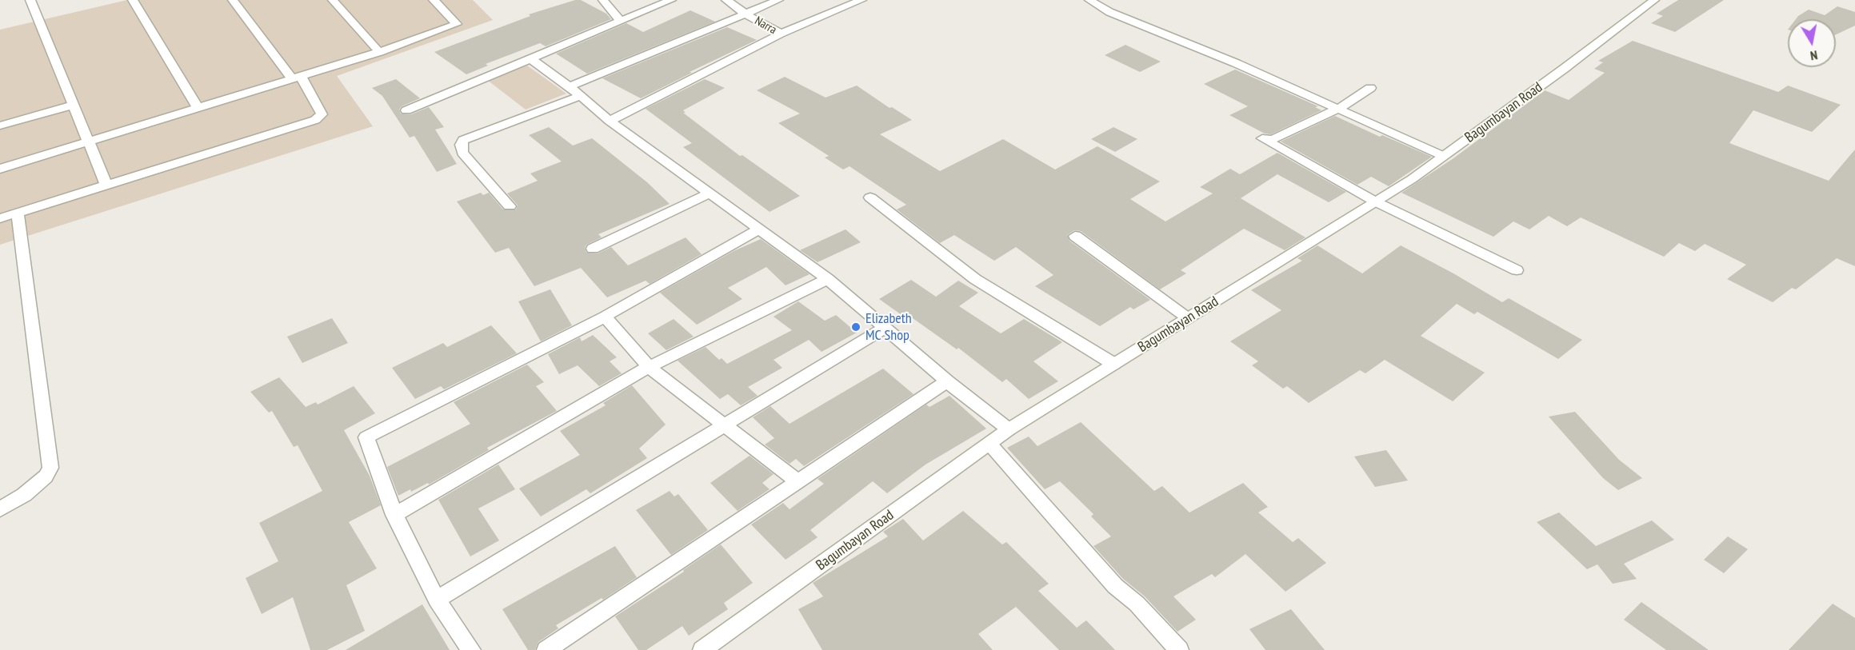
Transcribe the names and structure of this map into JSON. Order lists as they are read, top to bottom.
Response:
{
  "streets": {
    "street": ["Narra", "Bagumbayan Road"]
  },
  "places": ["Elizabeth MC Shop"],
  "north": "bottom"
}
